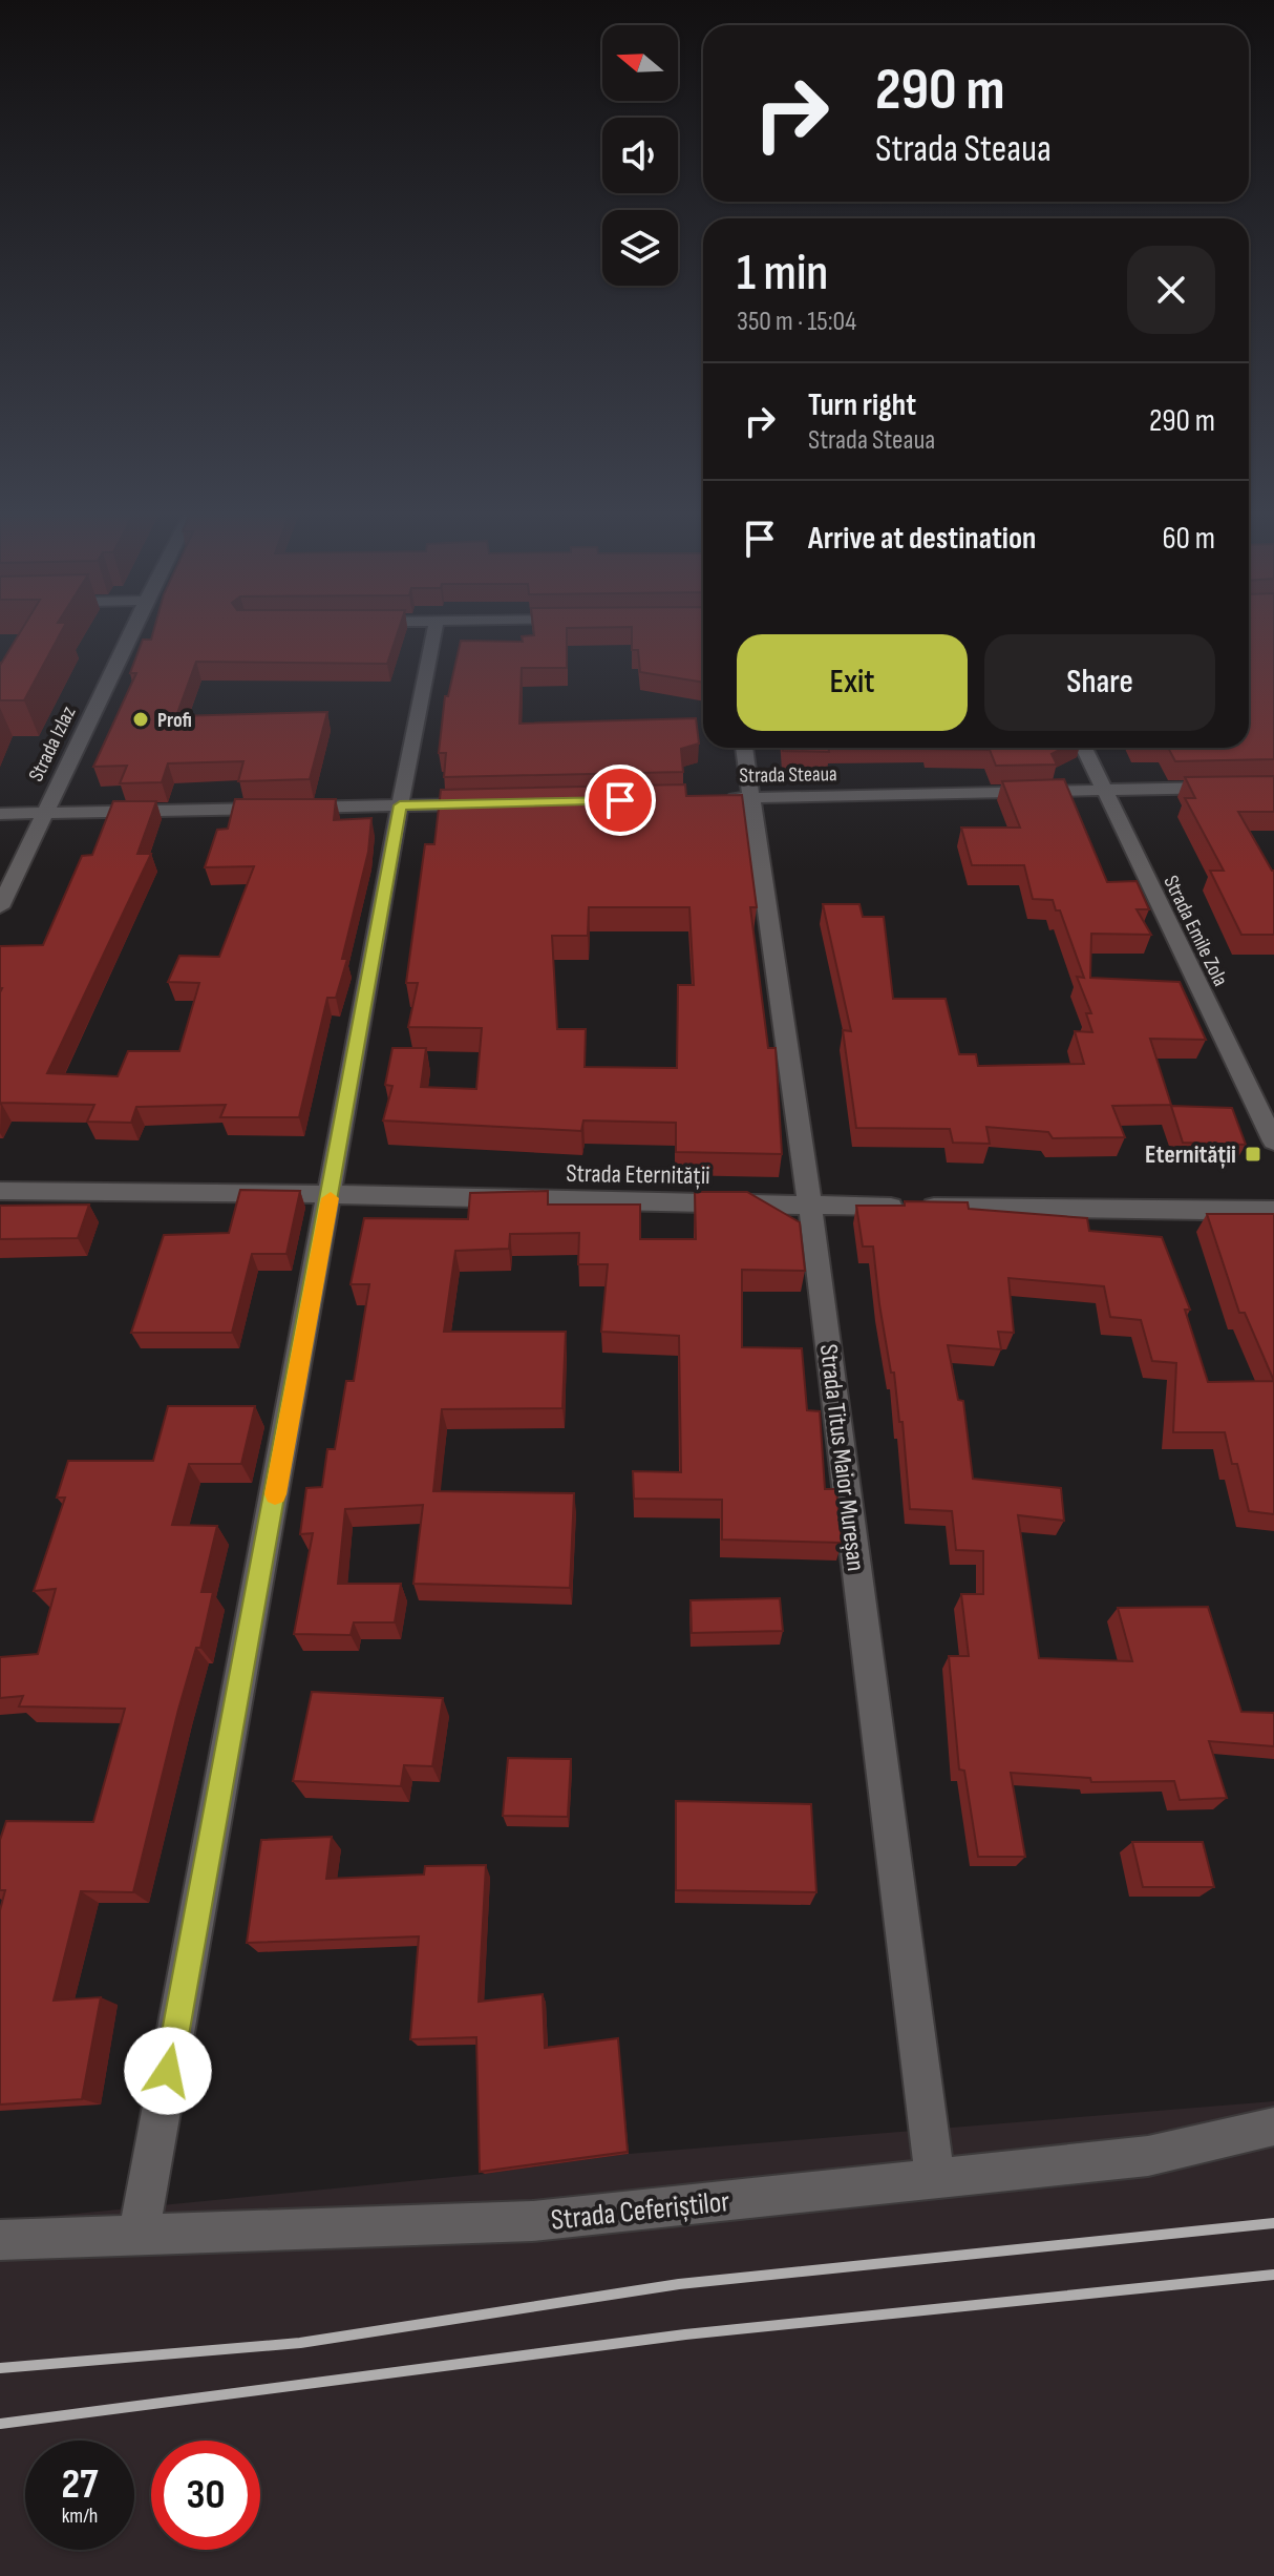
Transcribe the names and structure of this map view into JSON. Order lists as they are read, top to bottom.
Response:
{
  "streets": {
    "street": [
      "Strada Izlaz",
      "Strada Steaua",
      "Strada Emile Zola",
      "Strada Eternității",
      "Strada Titus Maior Mureșan",
      "Strada Ceferiștilor"
    ]
  },
  "crossings": [
    ["Strada Steaua", "Strada Emile Zola"],
    ["Strada Steaua", "Strada Titus Maior Mureșan"],
    ["Strada Eternității", "Strada Titus Maior Mureșan"],
    ["Strada Titus Maior Mureșan", "Strada Ceferiștilor"]
  ],
  "places": {
    "other": ["Profi"],
    "transit": ["Eternității"]
  },
  "north": "left",
  "page": {
    "turn": ["290 m", "Strada Steaua"],
    "heading": ["1 min", "350 m · 15:04"],
    "list": [
      {
        "name": "Turn right",
        "note": "Strada Steaua",
        "value": "290 m"
      },
      {
        "name": "Arrive at destination",
        "value": "60 m"
      }
    ],
    "buttons": ["Exit", "Share"],
    "speed": "27 km/h",
    "limit": "30"
  }
}
